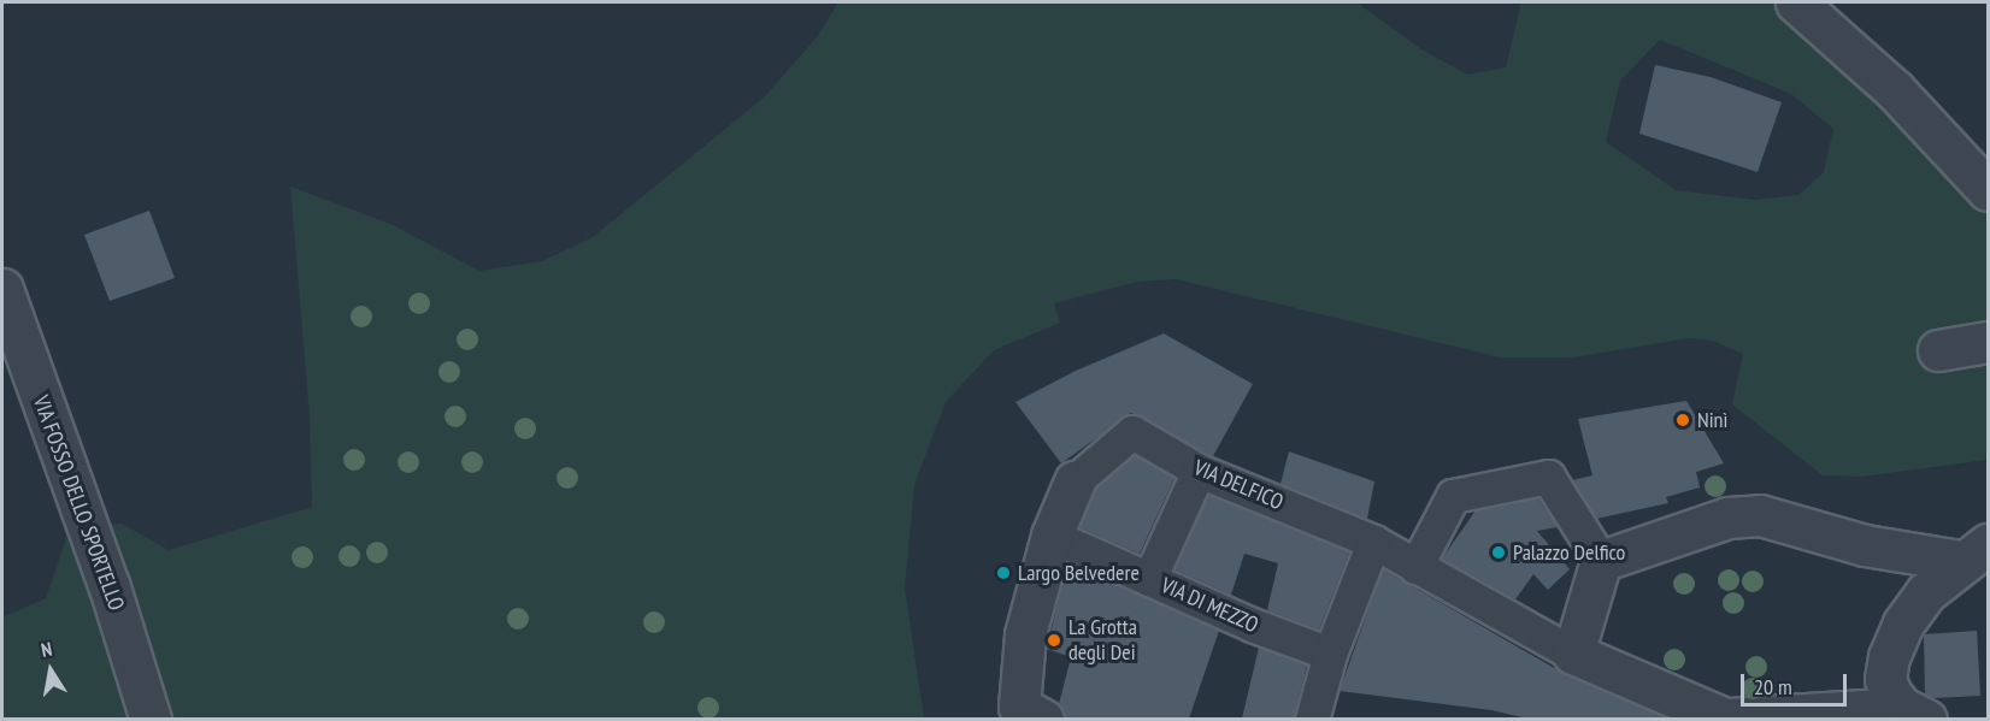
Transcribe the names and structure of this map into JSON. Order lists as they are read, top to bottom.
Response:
{
  "streets": {
    "street": ["VIA DELFICO", "VIA FOSSO DELLO SPORTELLO", "VIA DI MEZZO"]
  },
  "places": [
    "Ninì",
    "Palazzo Delfico",
    "Largo Belvedere",
    "La Grotta degli Dei"
  ],
  "scale_bar": "20 m",
  "north": "top"
}
